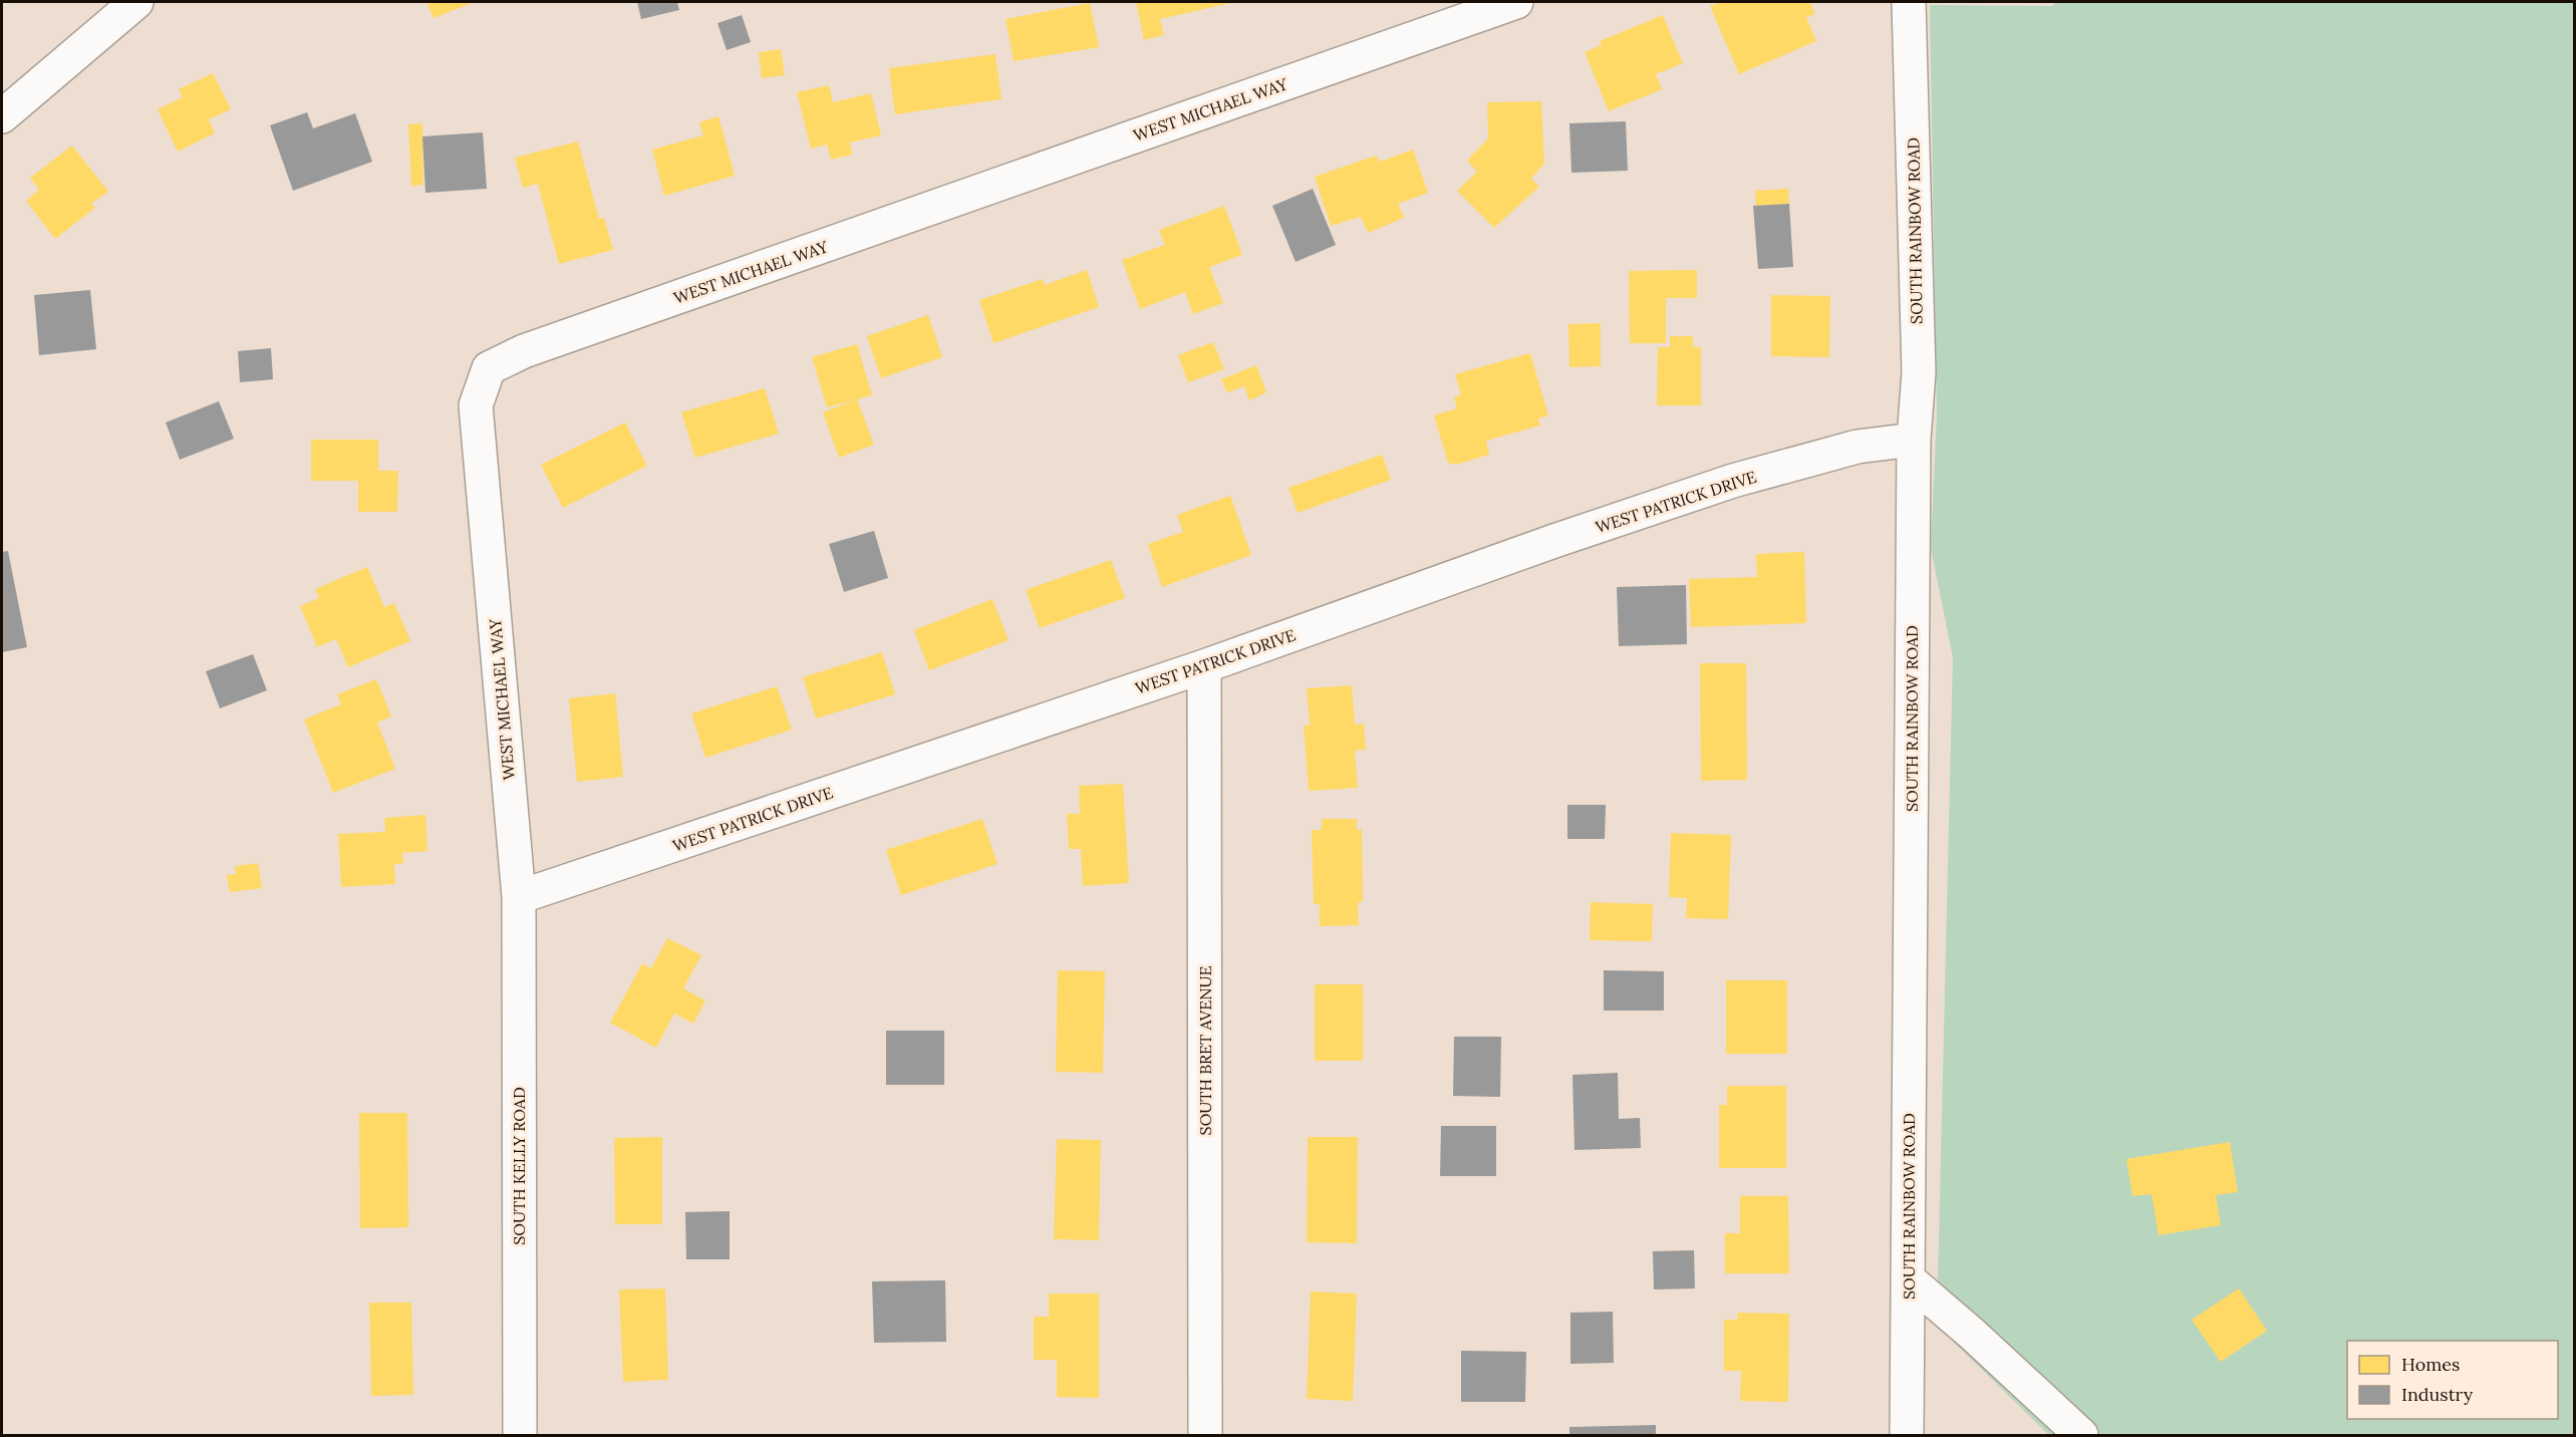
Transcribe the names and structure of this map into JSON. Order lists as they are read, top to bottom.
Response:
{
  "streets": {
    "street": [
      "WEST MICHAEL WAY",
      "SOUTH RAINBOW ROAD",
      "WEST PATRICK DRIVE",
      "SOUTH BRET AVENUE",
      "SOUTH KELLY ROAD"
    ]
  },
  "crossings": [
    ["WEST MICHAEL WAY", "WEST PATRICK DRIVE"],
    ["WEST MICHAEL WAY", "SOUTH KELLY ROAD"],
    ["SOUTH RAINBOW ROAD", "WEST PATRICK DRIVE"],
    ["WEST PATRICK DRIVE", "SOUTH BRET AVENUE"],
    ["WEST PATRICK DRIVE", "SOUTH KELLY ROAD"]
  ],
  "legend": ["Homes", "Industry"]
}
